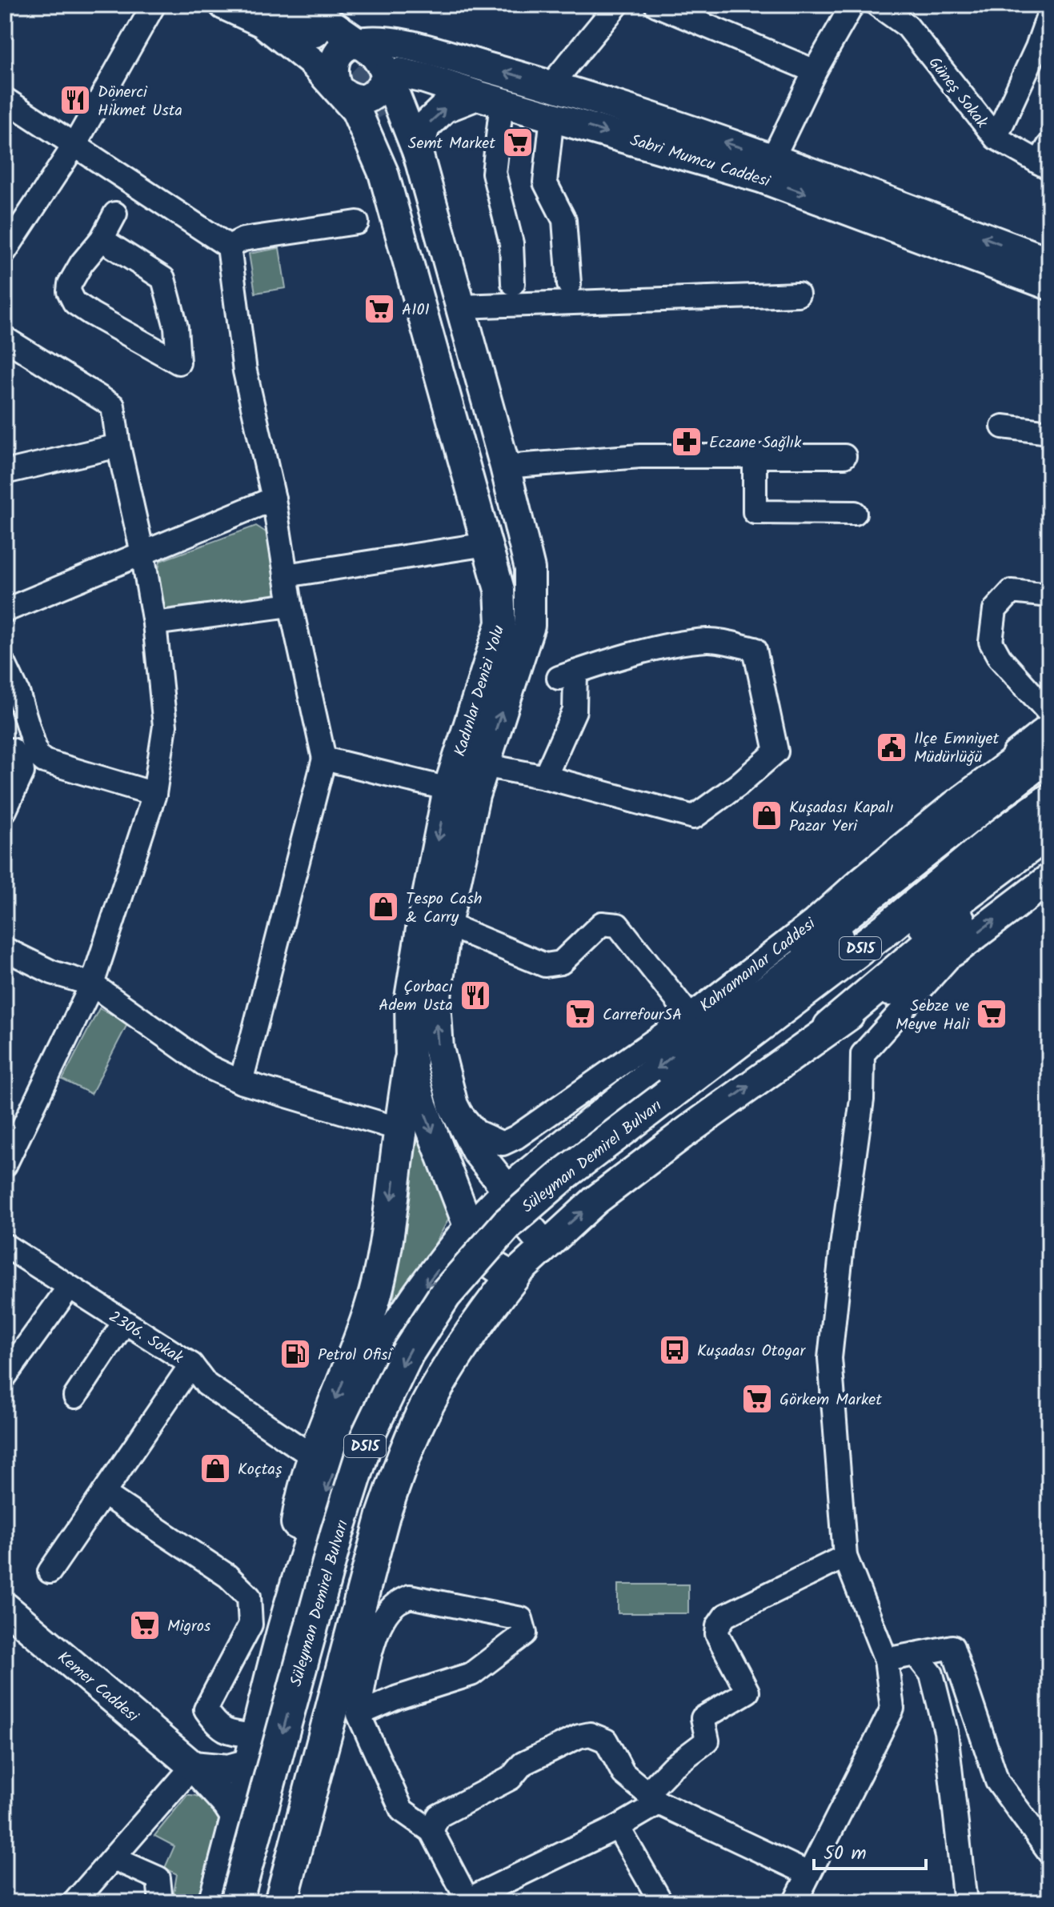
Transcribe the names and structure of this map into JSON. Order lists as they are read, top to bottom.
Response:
{
  "streets": {
    "highway": ["D515", "Süleyman Demirel Bulvarı"],
    "main road": ["Sabri Mumcu Caddesi", "Kadınlar Denizi Yolu", "Kemer Caddesi"],
    "street": ["Güneş Sokak", "Kahramanlar Caddesi", "2306. Sokak"]
  },
  "crossings": [
    ["Sabri Mumcu Caddesi", "Kadınlar Denizi Yolu"],
    ["Kadınlar Denizi Yolu", "Kahramanlar Caddesi"]
  ],
  "places": {
    "restaurant": ["Dönerci Hikmet Usta", "Çorbacı Adem Usta"],
    "supermarket": [
      "Semt Market",
      "A101",
      "CarrefourSA",
      "Sebze ve Meyve Hali",
      "Görkem Market",
      "Migros"
    ],
    "pharmacy": ["Eczane Sağlık"],
    "public building": ["Ilçe Emniyet Müdürlüğü"],
    "shop": ["Kuşadası Kapalı Pazar Yeri", "Tespo Cash & Carry", "Koçtaş"],
    "bus stop": ["Kuşadası Otogar"],
    "fuel station": ["Petrol Ofisi"]
  },
  "scale_bar": "50 m"
}
